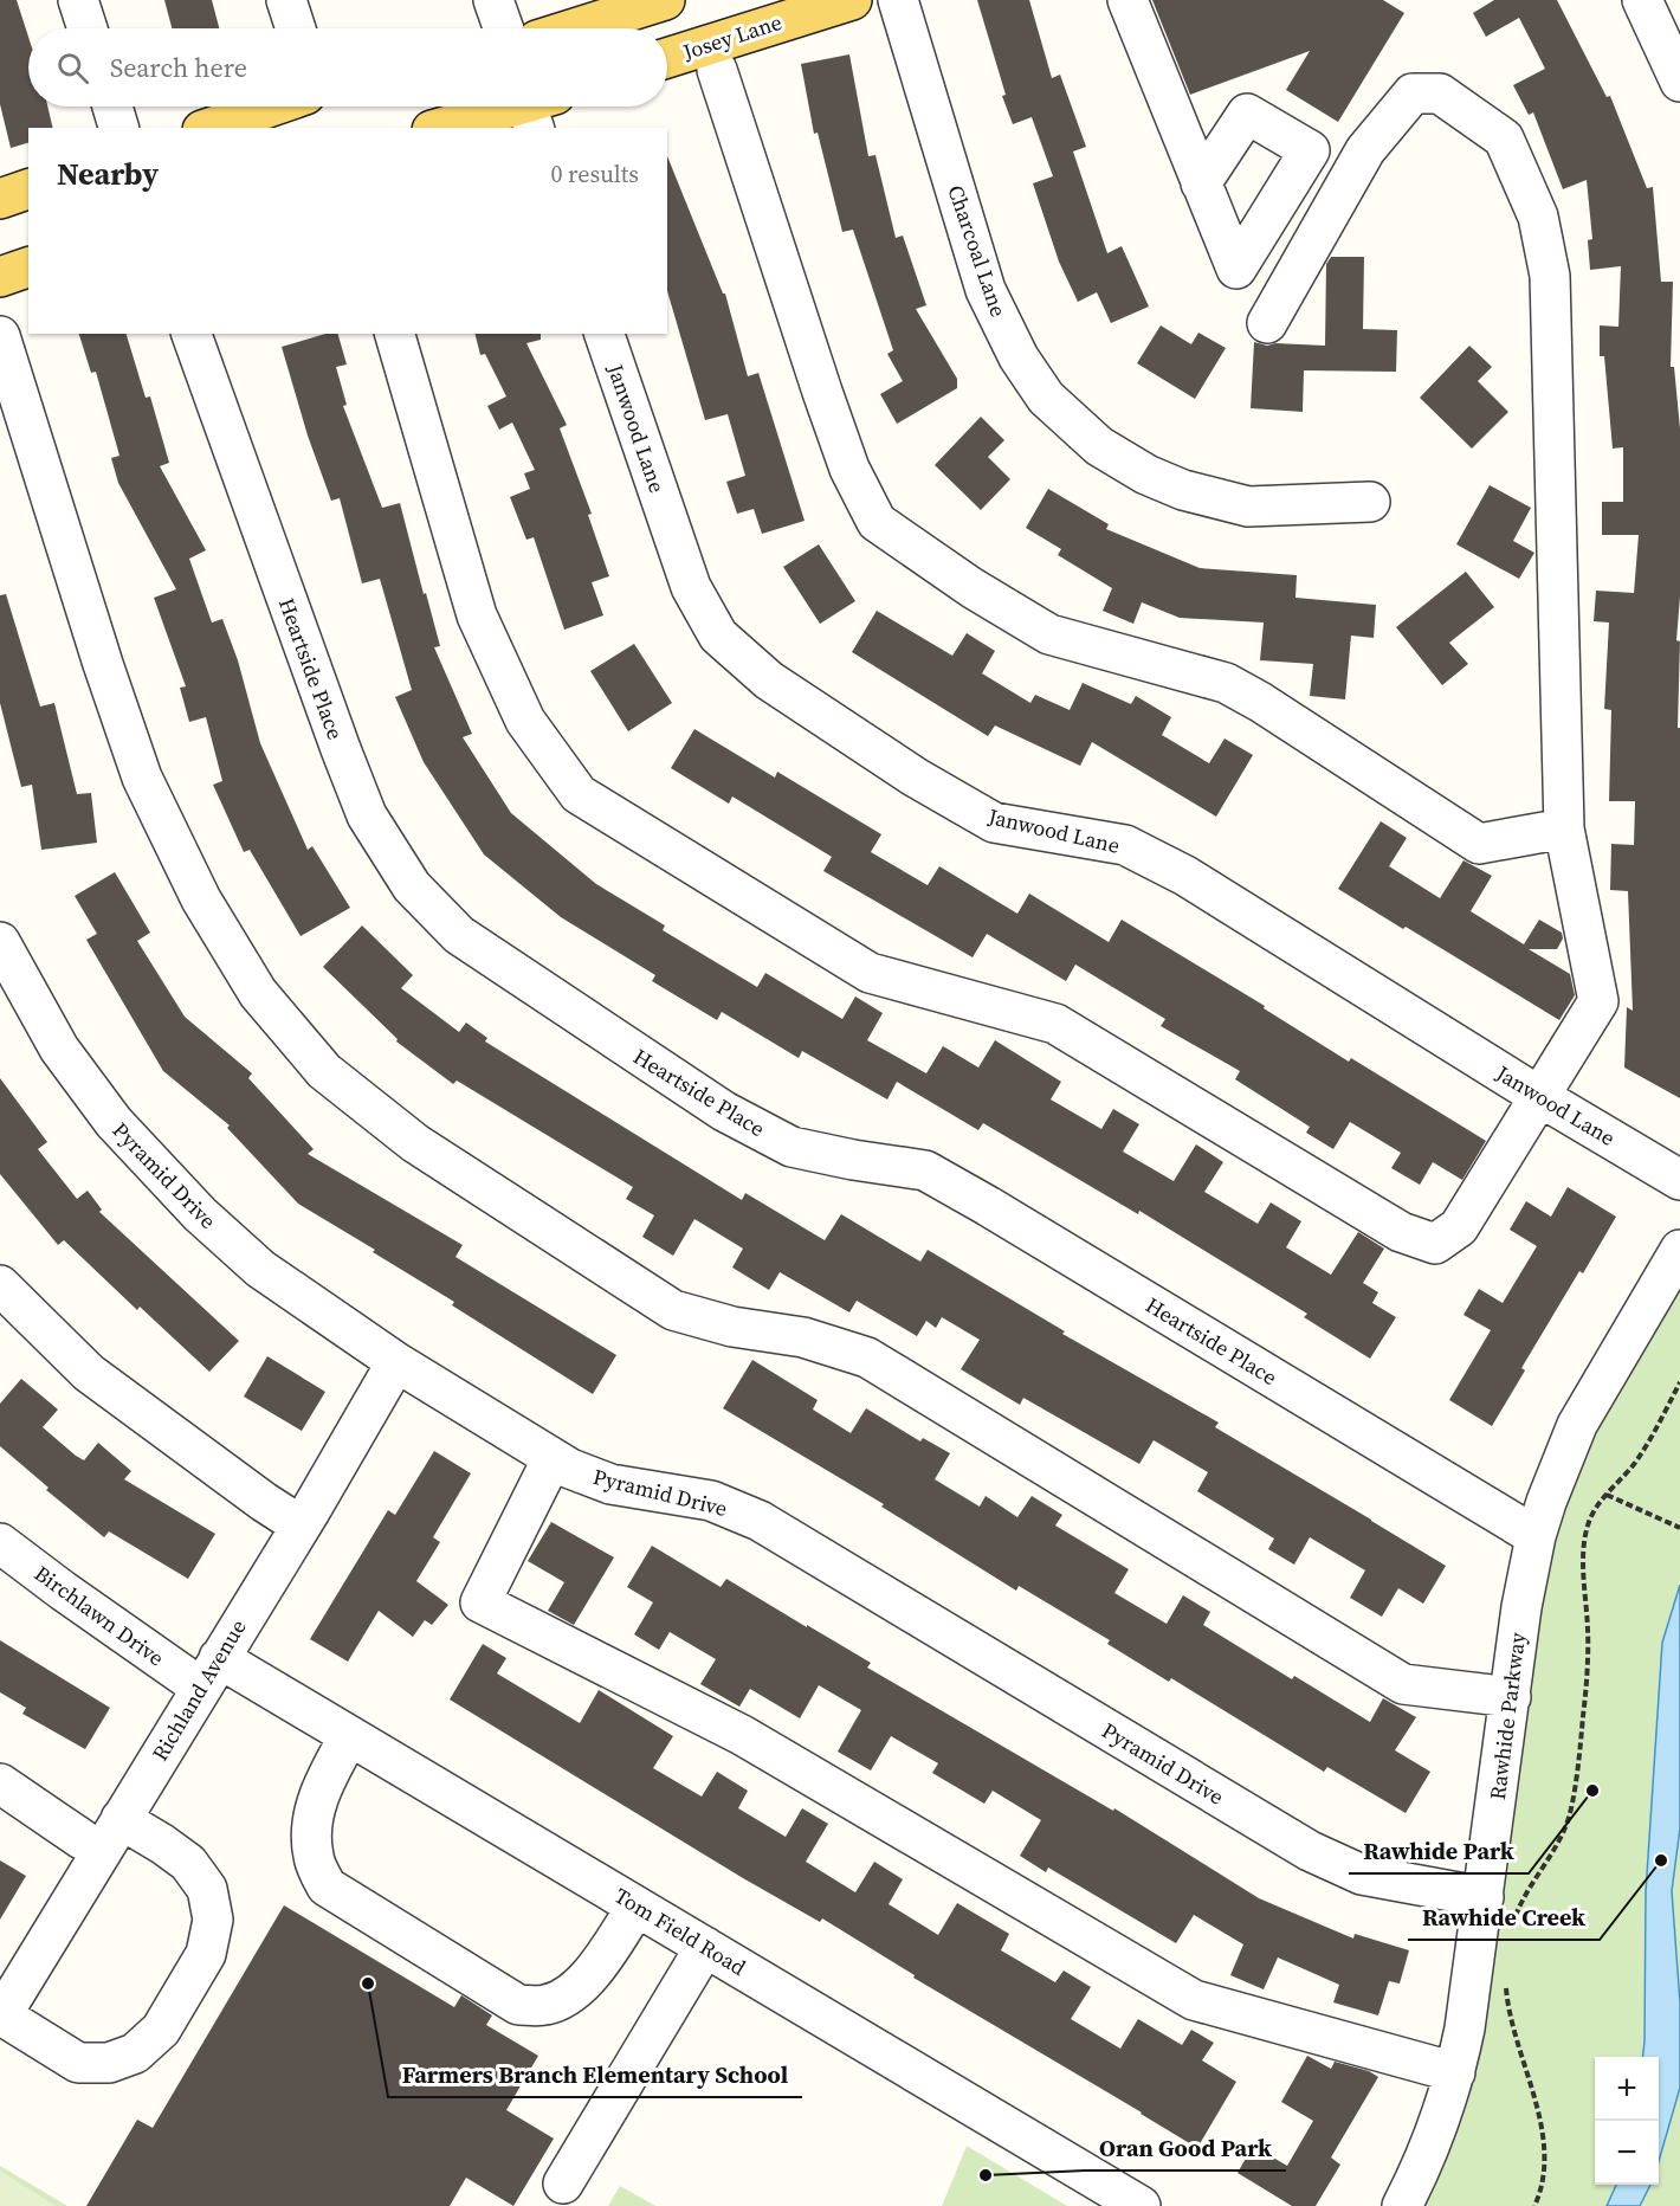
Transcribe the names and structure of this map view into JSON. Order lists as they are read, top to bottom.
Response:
{
  "streets": {
    "main road": ["Josey Lane"],
    "street": [
      "Charcoal Lane",
      "Janwood Lane",
      "Heartside Place",
      "Pyramid Drive",
      "Birchlawn Drive",
      "Richland Avenue",
      "Rawhide Parkway",
      "Tom Field Road"
    ]
  },
  "crossings": [
    ["Heartside Place", "Rawhide Parkway"],
    ["Pyramid Drive", "Richland Avenue"],
    ["Pyramid Drive", "Rawhide Parkway"],
    ["Birchlawn Drive", "Richland Avenue"],
    ["Birchlawn Drive", "Tom Field Road"],
    ["Richland Avenue", "Tom Field Road"]
  ],
  "places": [
    "Rawhide Park",
    "Rawhide Creek",
    "Farmers Branch Elementary School",
    "Oran Good Park"
  ],
  "page": {
    "search": "Search here",
    "heading": ["Nearby", "0 results"],
    "map_buttons": ["+", "−"]
  }
}
